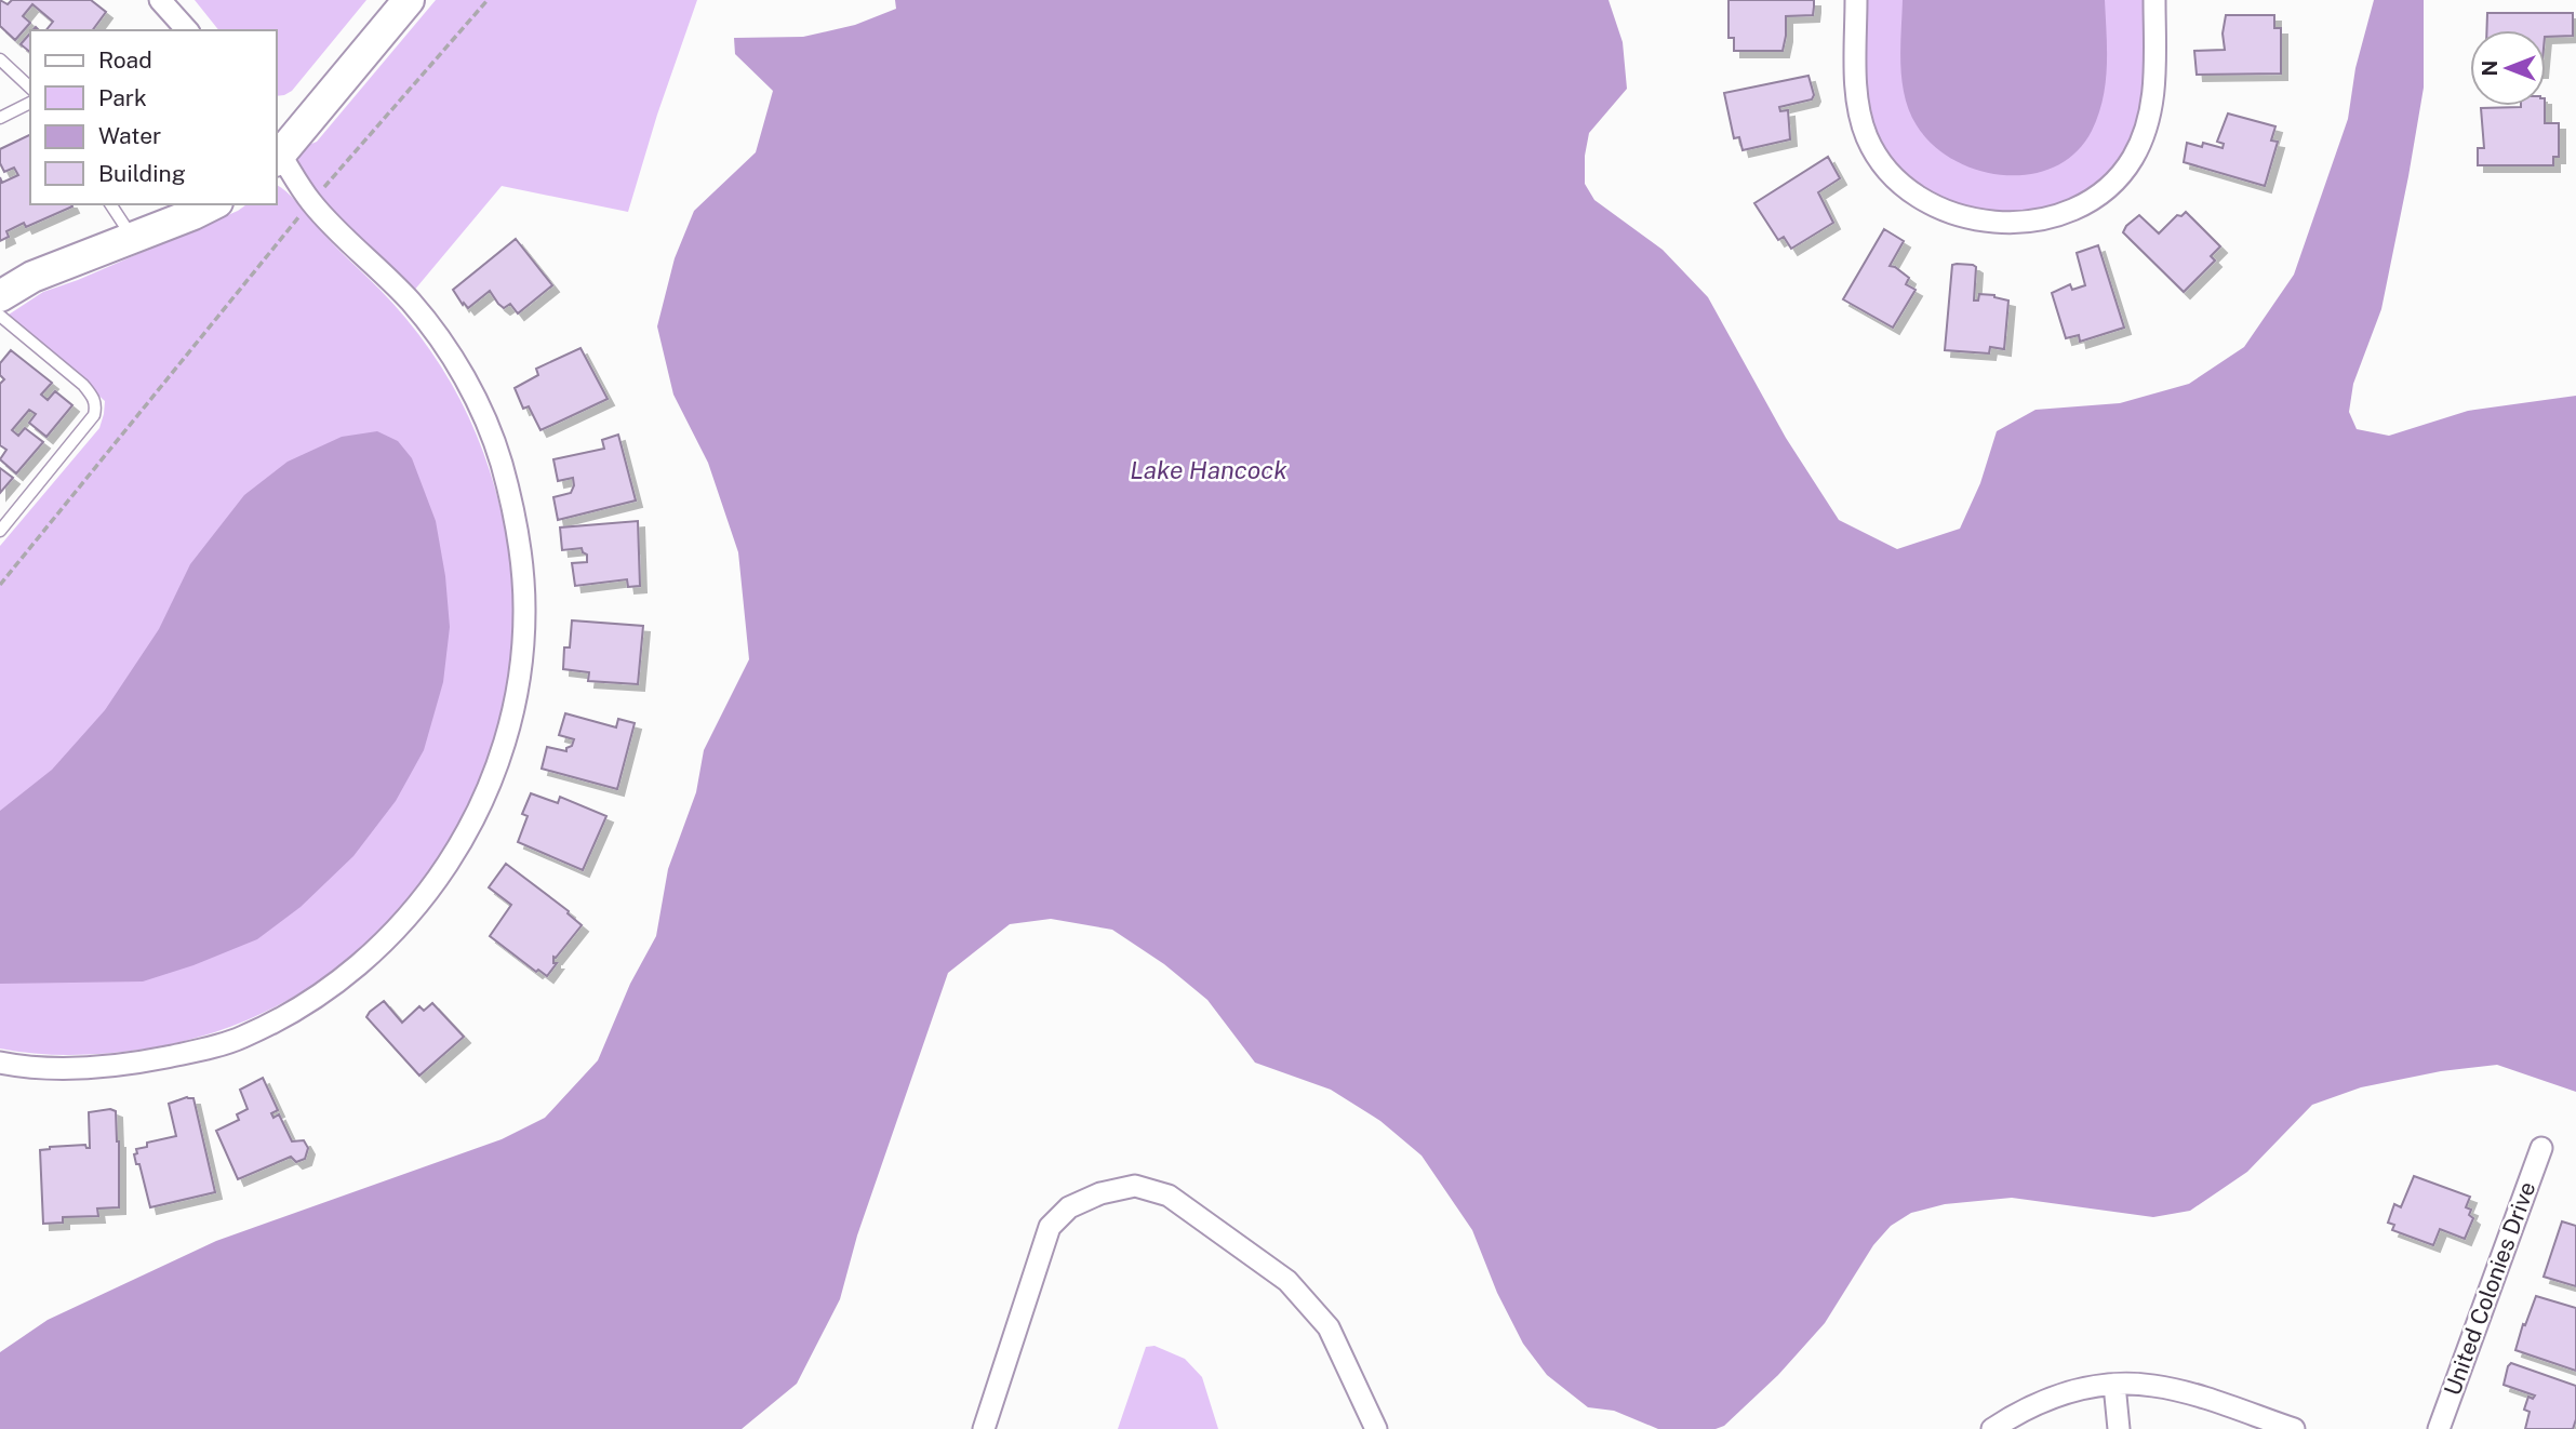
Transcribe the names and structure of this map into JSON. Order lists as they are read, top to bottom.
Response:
{
  "streets": {
    "street": ["United Colonies Drive"]
  },
  "water": ["Lake Hancock"],
  "legend": [
    "Road",
    "Park",
    "Water",
    "Building"
  ],
  "north": "left"
}
